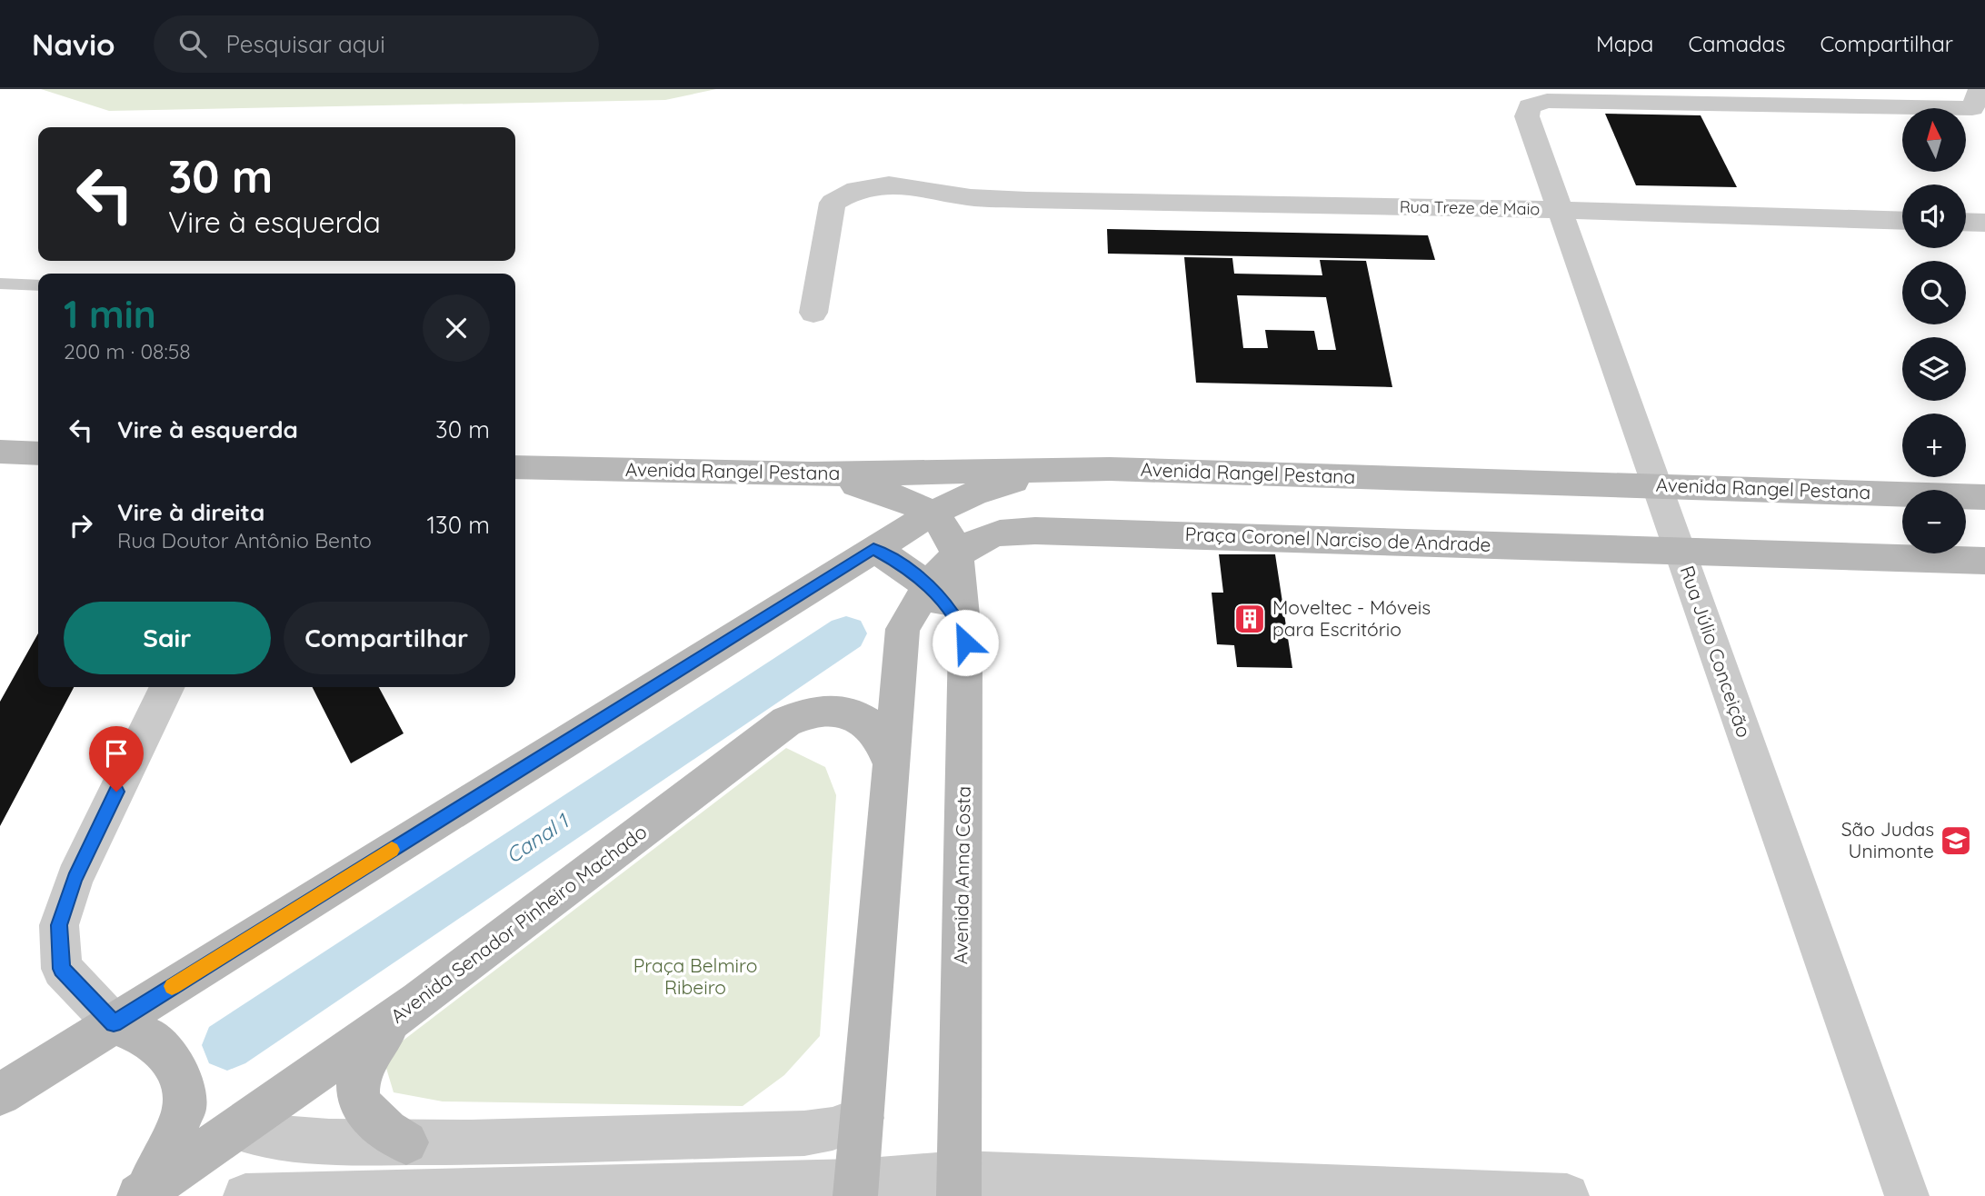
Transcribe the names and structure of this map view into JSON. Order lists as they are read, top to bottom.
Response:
{
  "streets": {
    "main road": [
      "Avenida Rangel Pestana",
      "Praça Coronel Narciso de Andrade",
      "Avenida Anna Costa",
      "Avenida Senador Pinheiro Machado"
    ],
    "street": ["Rua Treze de Maio", "Rua Júlio Conceição"]
  },
  "crossings": [
    ["Rua Treze de Maio", "Rua Júlio Conceição"],
    ["Avenida Rangel Pestana", "Rua Júlio Conceição"],
    ["Praça Coronel Narciso de Andrade", "Rua Júlio Conceição"],
    ["Praça Coronel Narciso de Andrade", "Avenida Anna Costa"]
  ],
  "water": ["Canal 1"],
  "parks": ["Praça Belmiro Ribeiro"],
  "places": {
    "building": ["Moveltec - Móveis para Escritório"],
    "school or university": ["São Judas Unimonte"]
  },
  "north": "top",
  "page": {
    "header": "Navio",
    "search": "Pesquisar aqui",
    "nav": ["Mapa", "Camadas", "Compartilhar"],
    "map_buttons": ["+", "−"],
    "turn": ["30 m", "Vire à esquerda"],
    "heading": ["1 min", "200 m · 08:58"],
    "list": [
      {
        "name": "Vire à esquerda",
        "value": "30 m"
      },
      {
        "name": "Vire à direita",
        "note": "Rua Doutor Antônio Bento",
        "value": "130 m"
      }
    ],
    "buttons": ["Sair", "Compartilhar"]
  }
}
